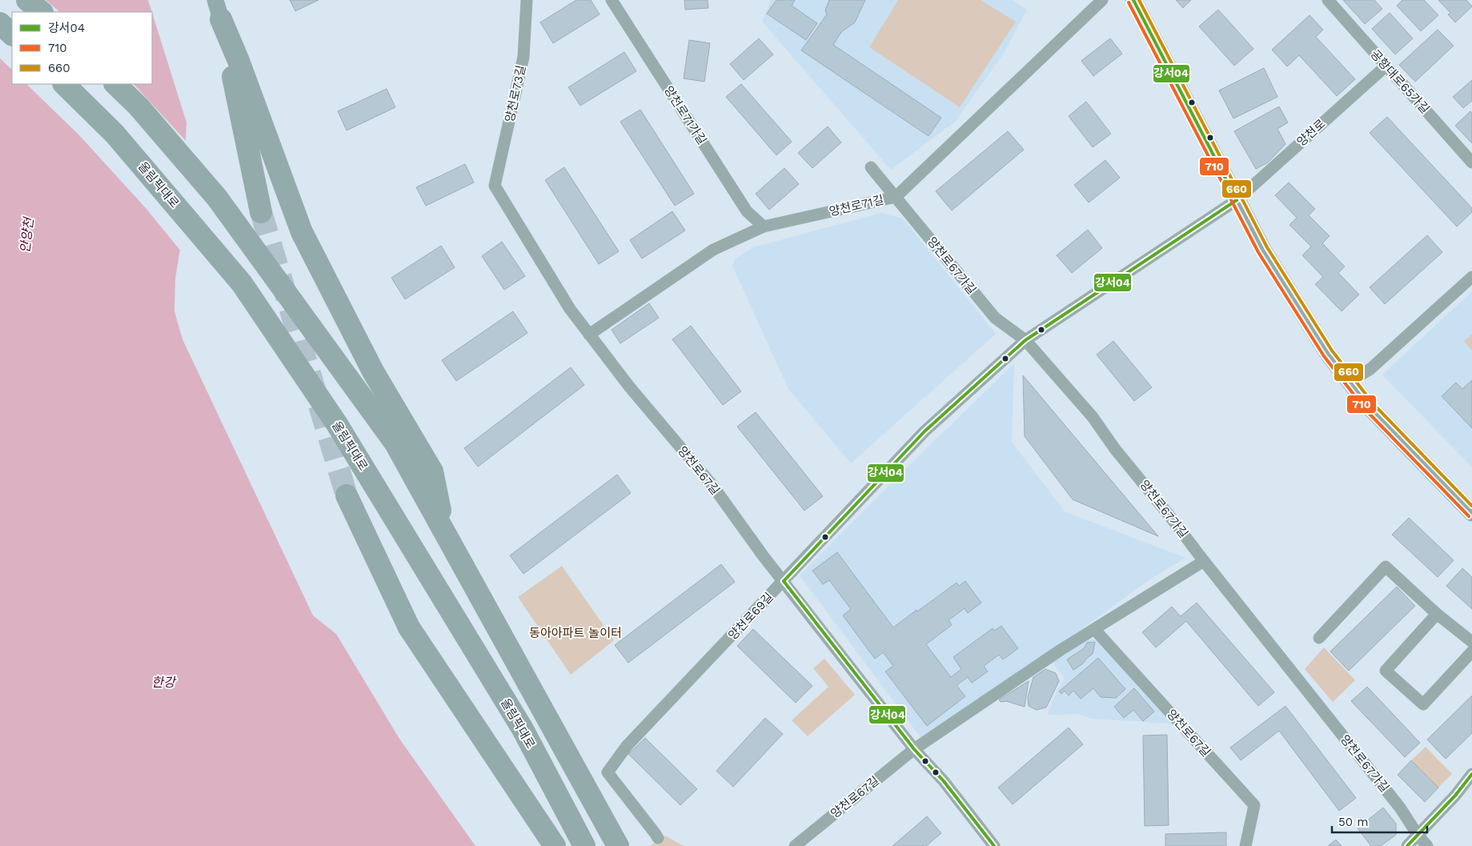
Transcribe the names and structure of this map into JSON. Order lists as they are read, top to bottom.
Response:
{
  "streets": {
    "highway": ["올림픽대로"],
    "street": [
      "공항대로65가길",
      "양천로73길",
      "양천로71가길",
      "양천로",
      "양천로71길",
      "양천로67가길",
      "양천로67길",
      "양천로69길"
    ]
  },
  "crossings": [
    ["공항대로65가길", "양천로"],
    ["양천로73길", "양천로67길"],
    ["양천로71가길", "양천로71길"],
    ["양천로", "양천로69길"],
    ["양천로71길", "양천로67가길"],
    ["양천로71길", "양천로67길"],
    ["양천로67가길", "양천로67길"],
    ["양천로67가길", "양천로69길"],
    ["양천로67길", "양천로69길"]
  ],
  "water": ["안양천", "한강"],
  "parks": ["동아아파트 놀이터"],
  "lines": ["transit line 강서04", "transit line 660", "transit line 710"],
  "legend": ["강서04", "710", "660"],
  "scale_bar": "50 m"
}
